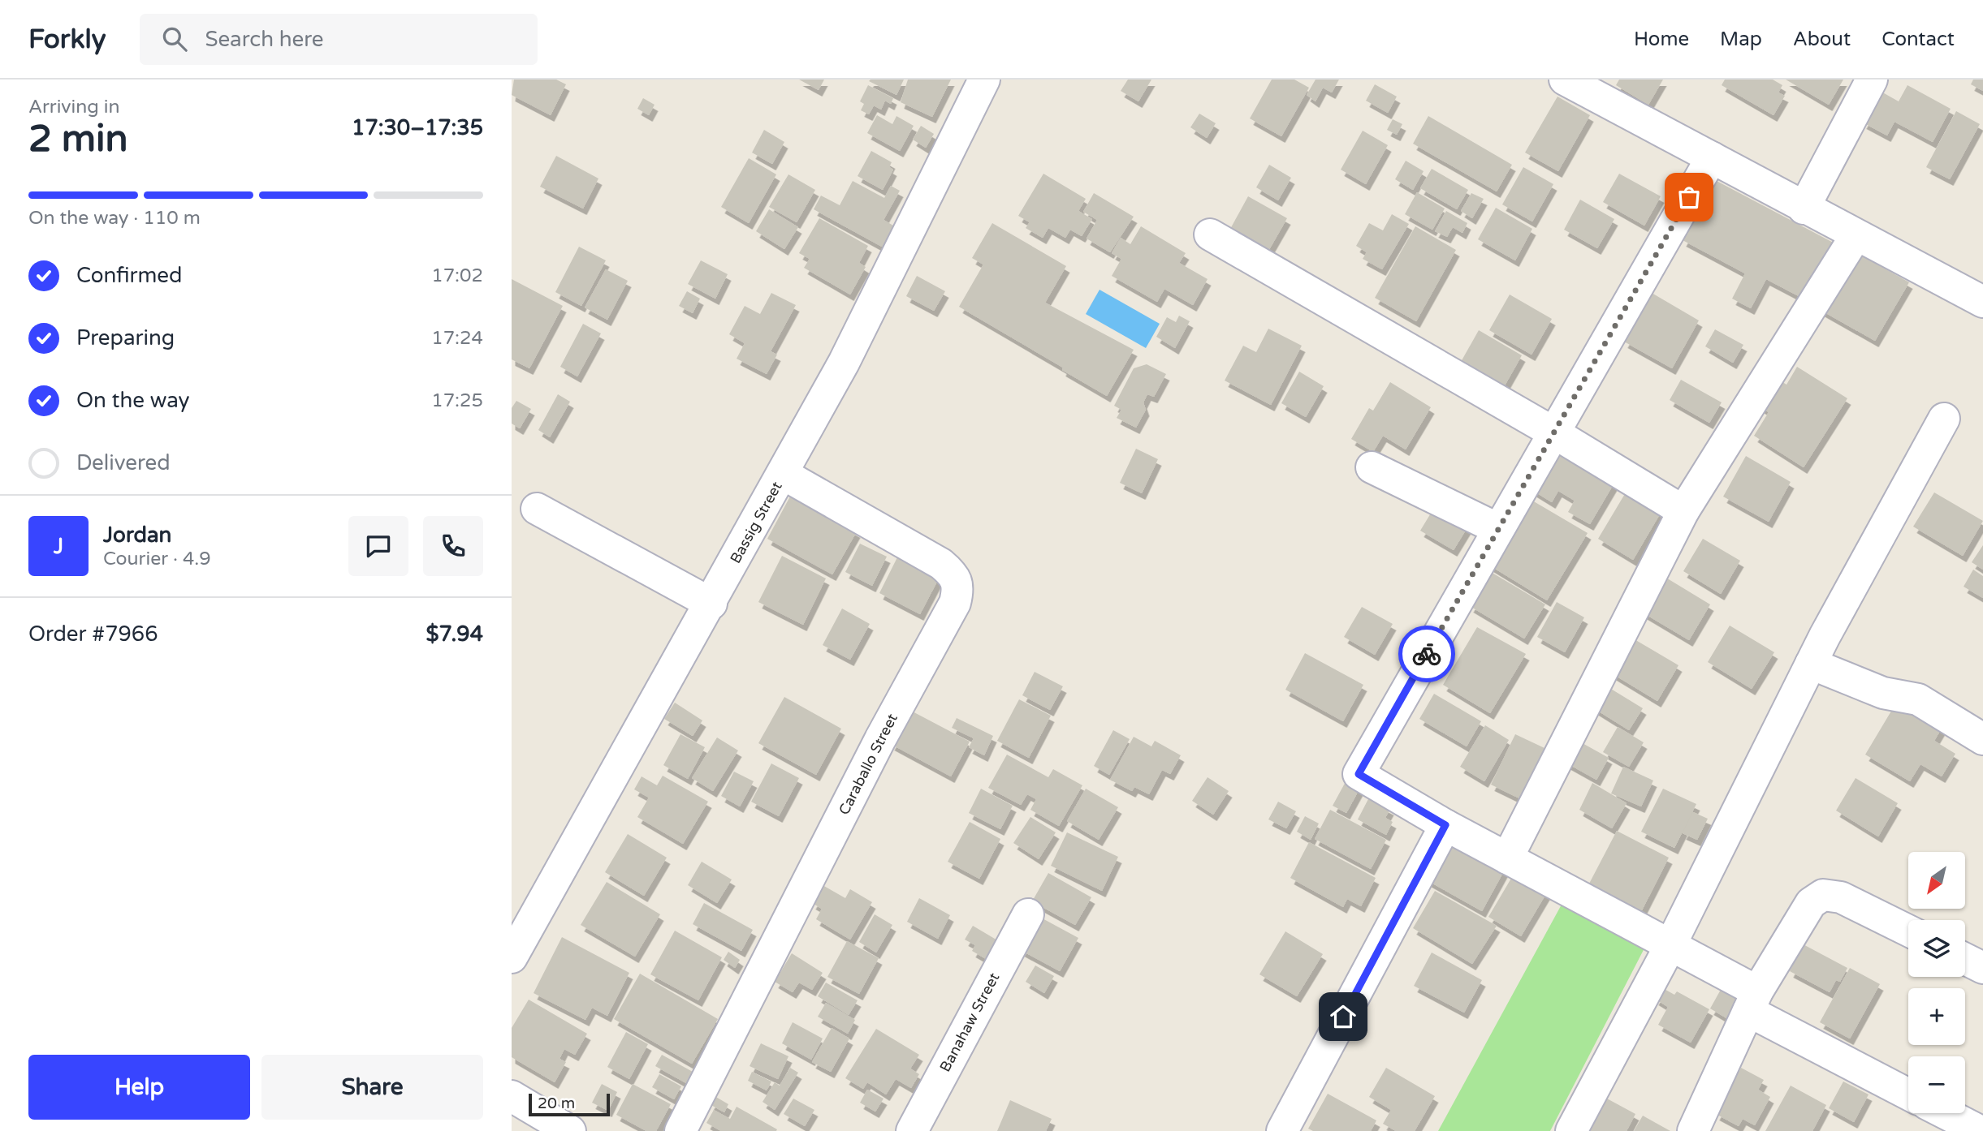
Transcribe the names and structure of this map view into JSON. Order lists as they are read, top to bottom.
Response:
{
  "streets": {
    "street": ["Bassig Street", "Caraballo Street", "Banahaw Street"]
  },
  "crossings": [
    ["Bassig Street", "Caraballo Street"]
  ],
  "scale_bar": "20 m",
  "north": "bottom left",
  "page": {
    "header": "Forkly",
    "search": "Search here",
    "nav": [
      "Home",
      "Map",
      "About",
      "Contact"
    ],
    "heading": ["2 min", "Arriving in", "17:30–17:35"],
    "panel": [
      "Jordan",
      "Courier · 4.9",
      "Order #7966",
      "$7.94"
    ],
    "bar": "On the way · 110 m",
    "list": [
      ["Confirmed", "17:02"],
      ["Preparing", "17:24"],
      ["On the way", "17:25"],
      "Delivered"
    ],
    "round": "J",
    "map_buttons": ["+", "−"],
    "buttons": ["Help", "Share"],
    "scale": "20 m"
  }
}
